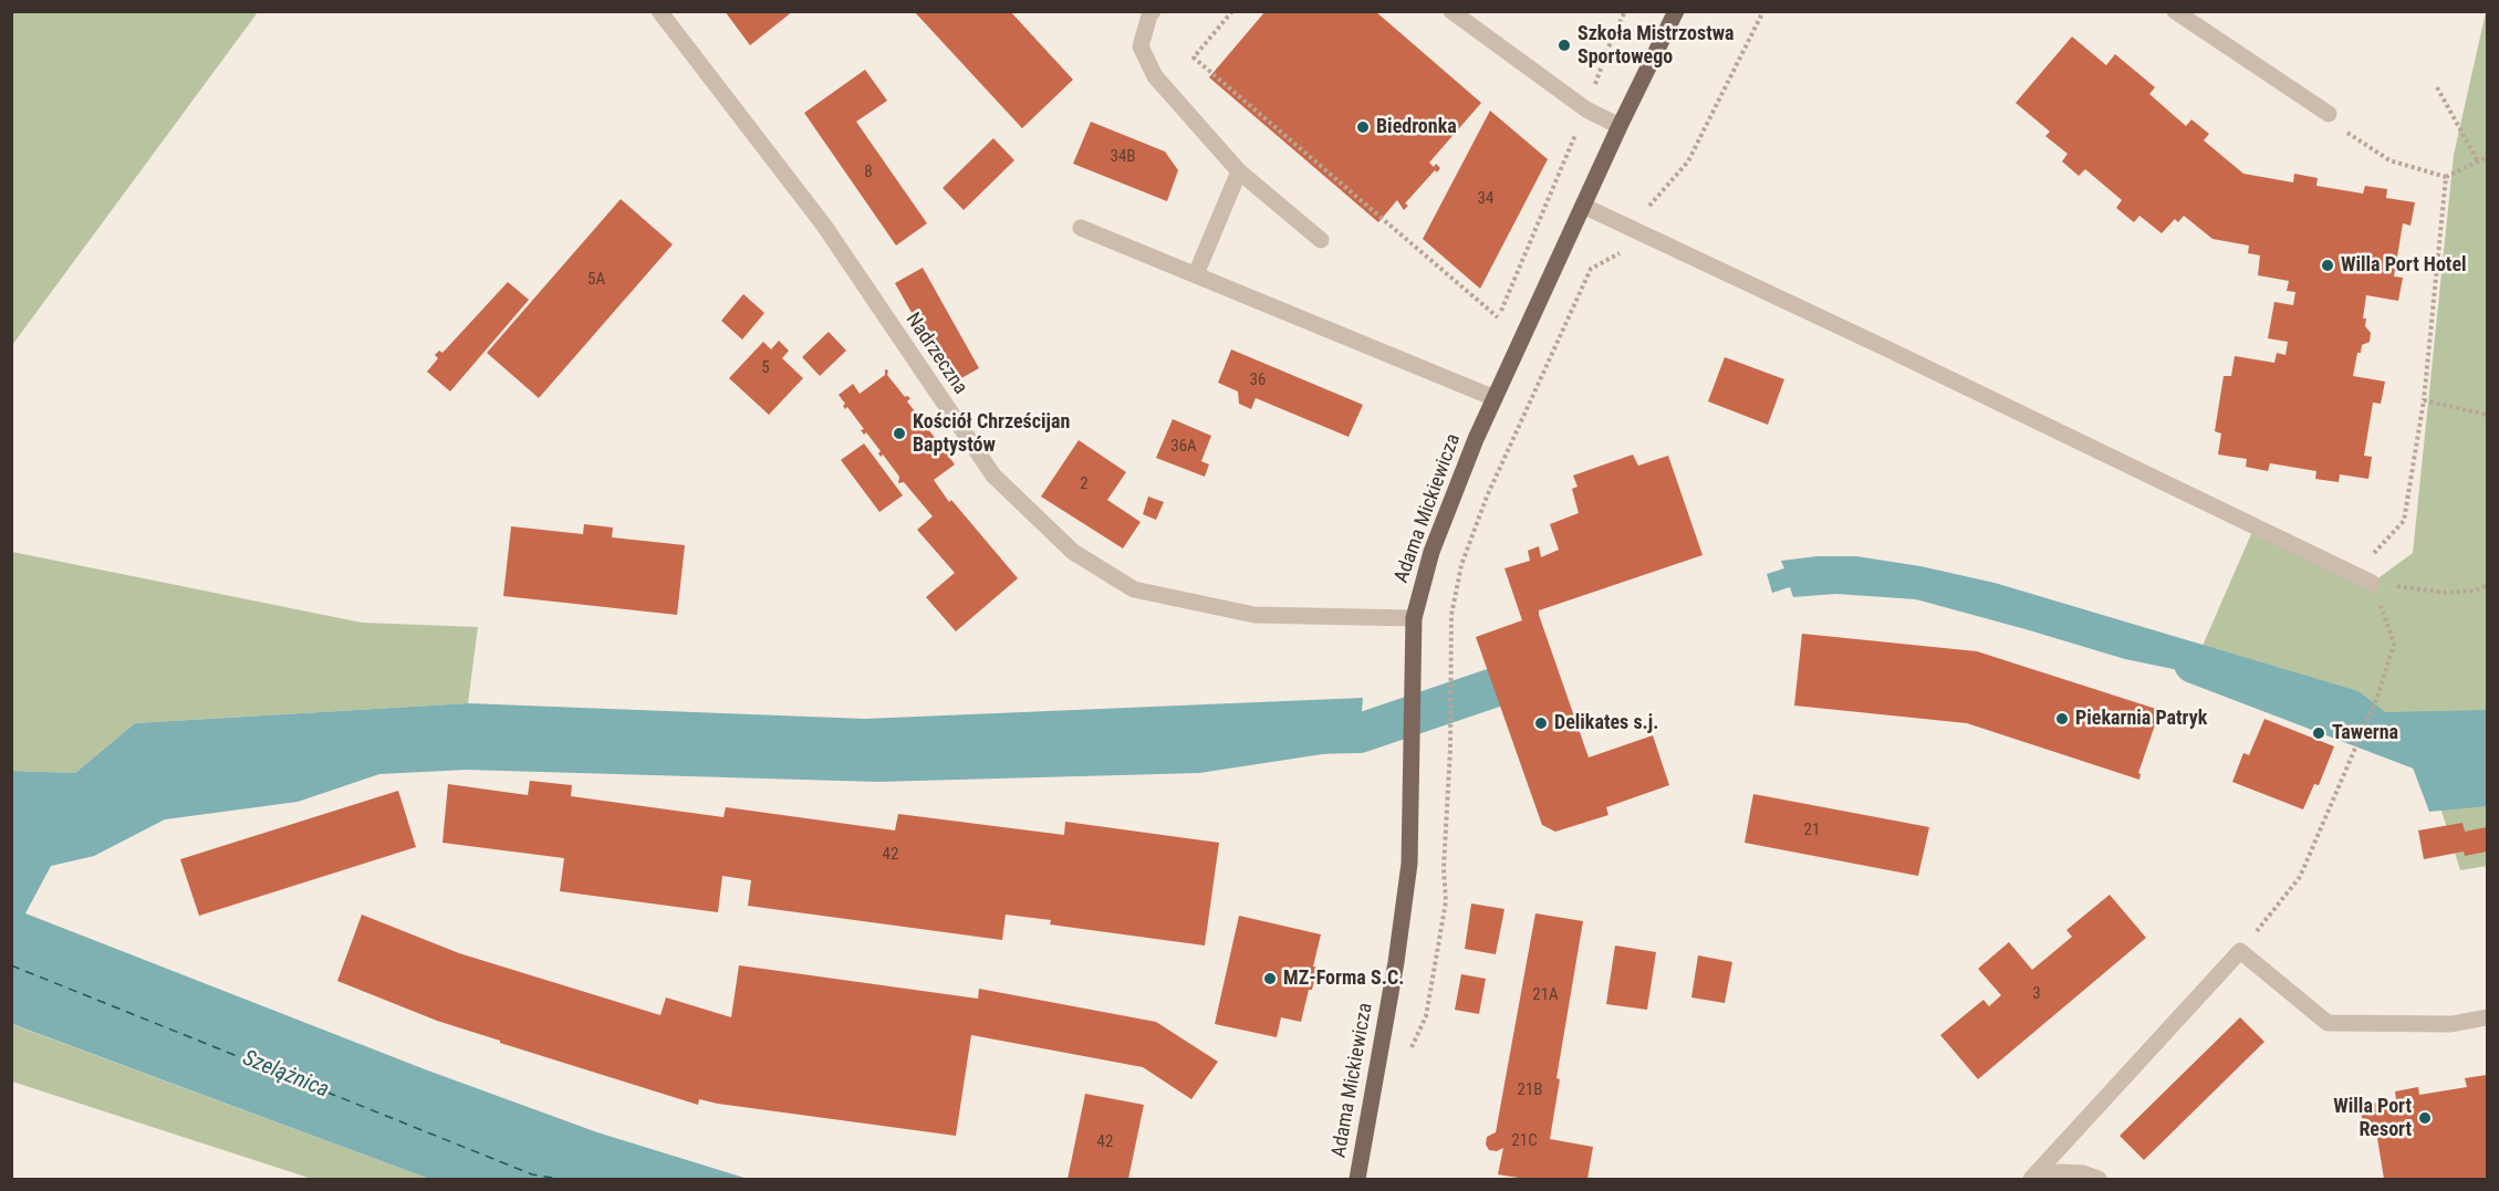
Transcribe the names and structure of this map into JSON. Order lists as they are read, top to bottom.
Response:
{
  "streets": {
    "main road": ["Adama Mickiewicza"],
    "street": ["Nadrzeczna"]
  },
  "crossings": [
    ["Nadrzeczna", "Adama Mickiewicza"]
  ],
  "water": ["Szelążnica"],
  "places": [
    "Szkoła Mistrzostwa Sportowego",
    "Biedronka",
    "Willa Port Hotel",
    "Kościół Chrześcijan Baptystów",
    "Piekarnia Patryk",
    "Delikates s.j.",
    "Tawerna",
    "MZ-Forma S.C.",
    "Willa Port Resort"
  ],
  "house_numbers": [
    "34B",
    "8",
    "34",
    "5A",
    "5",
    "36",
    "36A",
    "2",
    "21",
    "42",
    "3",
    "21A",
    "21B",
    "21C",
    "42"
  ]
}
